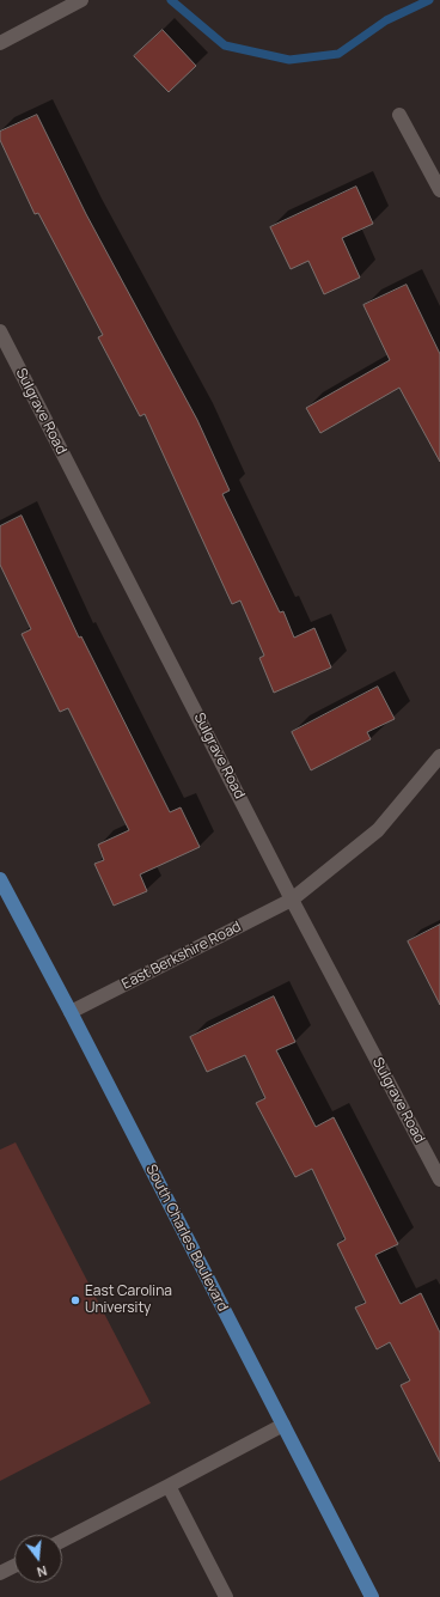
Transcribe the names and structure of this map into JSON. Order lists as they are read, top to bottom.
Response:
{
  "streets": {
    "main road": ["South Charles Boulevard"],
    "street": ["Sulgrave Road", "East Berkshire Road"]
  },
  "crossings": [
    ["Sulgrave Road", "East Berkshire Road"],
    ["East Berkshire Road", "South Charles Boulevard"]
  ],
  "places": ["East Carolina University"],
  "north": "bottom"
}
